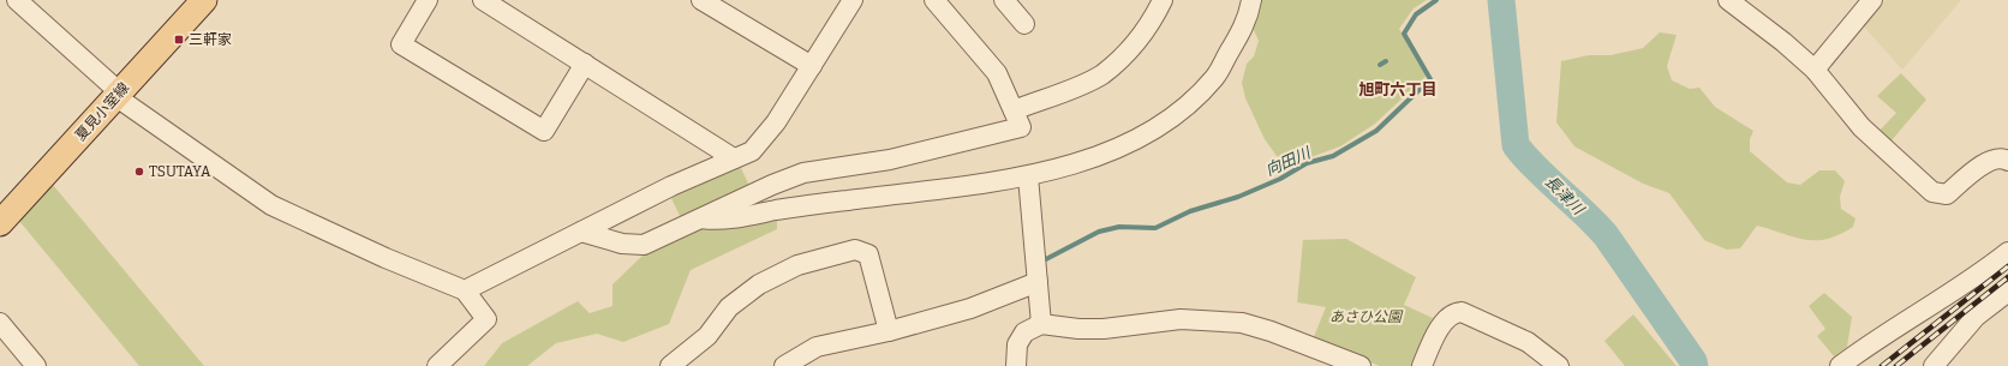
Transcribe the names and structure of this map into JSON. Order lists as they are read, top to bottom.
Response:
{
  "streets": {
    "main road": ["夏見小室線"]
  },
  "districts": ["旭町六丁目"],
  "water": ["向田川", "長津川"],
  "parks": ["あさひ公園"],
  "places": {
    "transit": ["三軒家"],
    "other": ["TSUTAYA"]
  }
}
